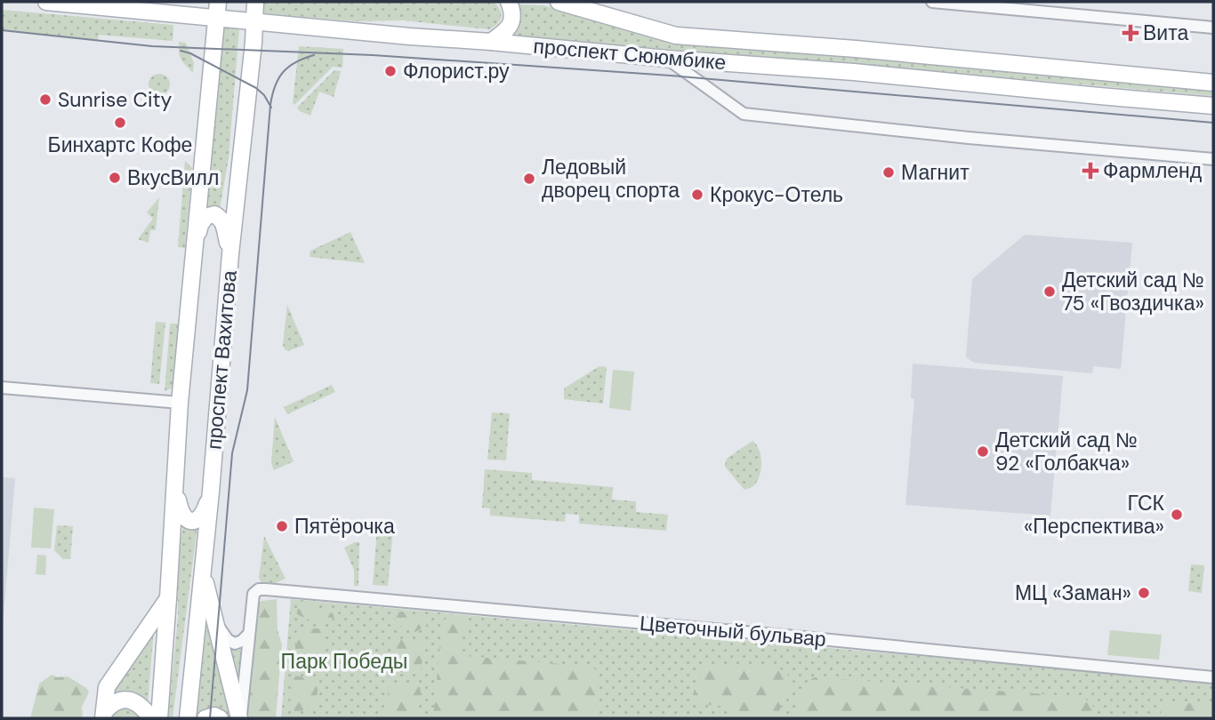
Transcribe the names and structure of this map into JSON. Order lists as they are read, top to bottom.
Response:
{
  "streets": {
    "main road": ["проспект Сююмбике", "проспект Вахитова"],
    "street": ["Цветочный бульвар"]
  },
  "crossings": [
    ["проспект Сююмбике", "проспект Вахитова"]
  ],
  "parks": ["Парк Победы"],
  "places": {
    "health": ["Вита", "Фармленд"],
    "other": [
      "Флорист.ру",
      "Sunrise City",
      "Бинхартс Кофе",
      "Магнит",
      "ВкусВилл",
      "Ледовый дворец спорта",
      "Крокус-Отель",
      "Детский сад № 75 «Гвоздичка»",
      "Детский сад № 92 «Голбакча»",
      "ГСК «Перспектива»",
      "Пятёрочка",
      "МЦ «Заман»"
    ]
  }
}
